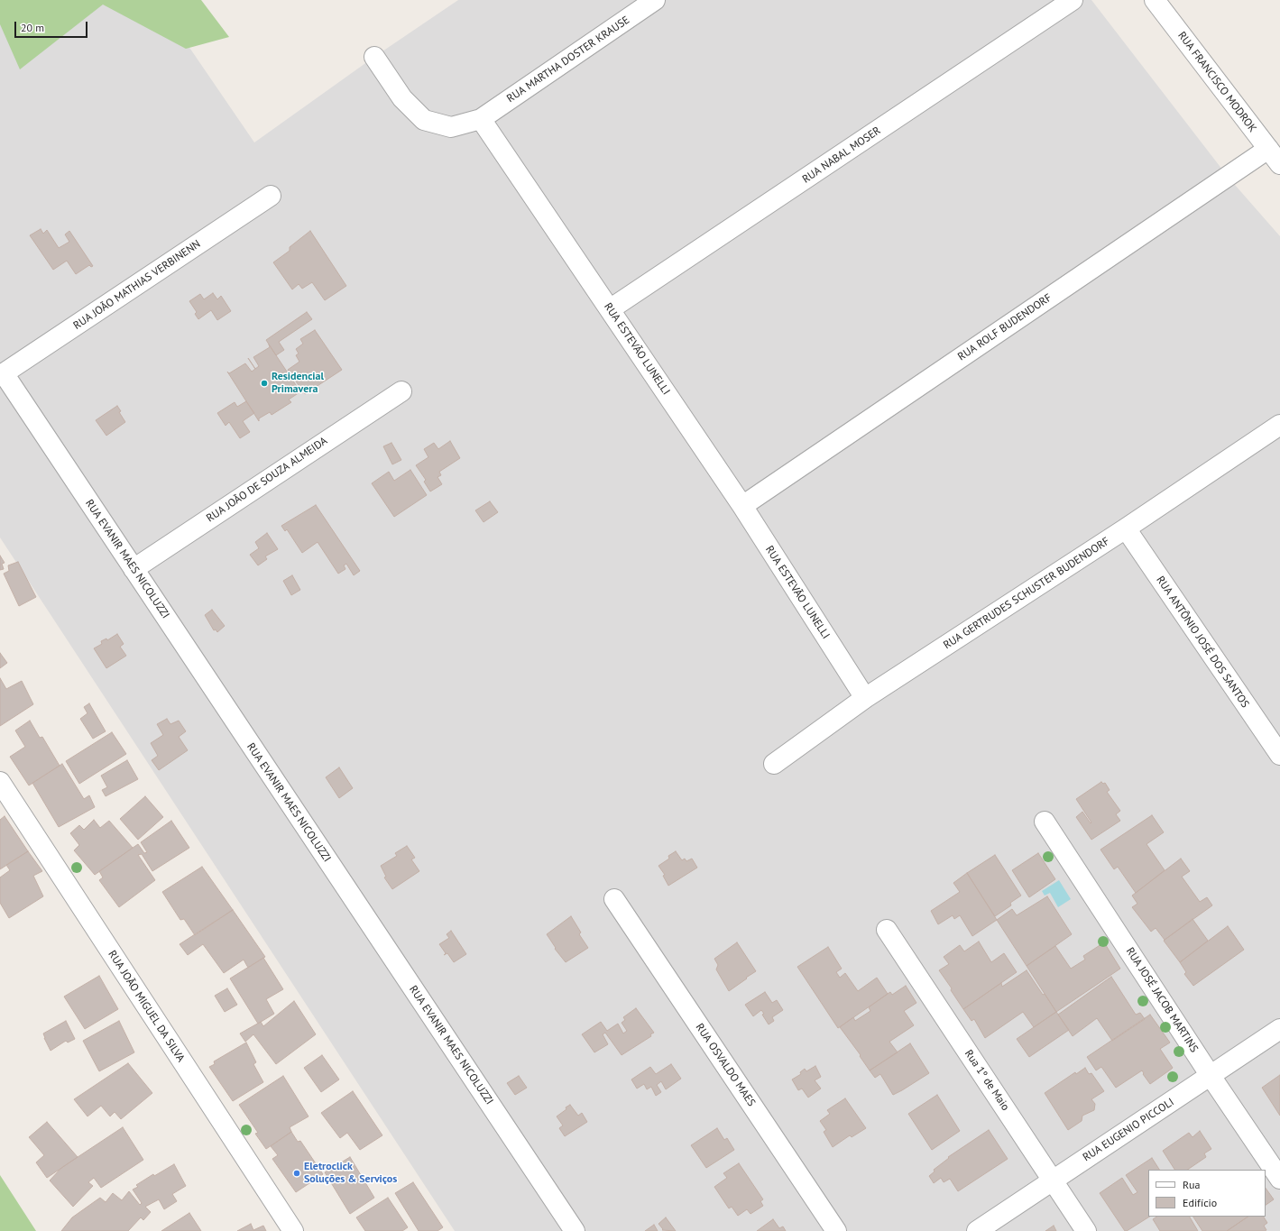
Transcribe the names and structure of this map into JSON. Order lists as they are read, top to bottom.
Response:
{
  "streets": {
    "street": [
      "RUA MARTHA DOSTER KRAUSE",
      "RUA FRANCISCO MODROK",
      "RUA NABAL MOSER",
      "RUA JOÃO MATHIAS VERBINENN",
      "RUA ROLF BUDENDORF",
      "RUA ESTEVÃO LUNELLI",
      "RUA JOÃO DE SOUZA ALMEIDA",
      "RUA EVANIR MAES NICOLUZZI",
      "RUA GERTRUDES SCHUSTER BUDENDORF",
      "RUA ANTÔNIO JOSÉ DOS SANTOS",
      "RUA JOSÉ JACOB MARTINS",
      "RUA JOÃO MIGUEL DA SILVA",
      "RUA OSVALDO MAES",
      "Rua 1º de Maio",
      "RUA EUGENIO PICCOLI"
    ]
  },
  "crossings": [
    ["RUA MARTHA DOSTER KRAUSE", "RUA ESTEVÃO LUNELLI"],
    ["RUA FRANCISCO MODROK", "RUA ROLF BUDENDORF"],
    ["RUA NABAL MOSER", "RUA ESTEVÃO LUNELLI"],
    ["RUA JOÃO MATHIAS VERBINENN", "RUA EVANIR MAES NICOLUZZI"],
    ["RUA ROLF BUDENDORF", "RUA ESTEVÃO LUNELLI"],
    ["RUA ESTEVÃO LUNELLI", "RUA GERTRUDES SCHUSTER BUDENDORF"],
    ["RUA JOÃO DE SOUZA ALMEIDA", "RUA EVANIR MAES NICOLUZZI"],
    ["RUA GERTRUDES SCHUSTER BUDENDORF", "RUA ANTÔNIO JOSÉ DOS SANTOS"],
    ["RUA JOSÉ JACOB MARTINS", "RUA EUGENIO PICCOLI"],
    ["Rua 1º de Maio", "RUA EUGENIO PICCOLI"]
  ],
  "places": ["Residencial Primavera", "Eletroclick Soluções & Serviços"],
  "legend": ["Rua", "Edifício"],
  "scale_bar": "20 m"
}
